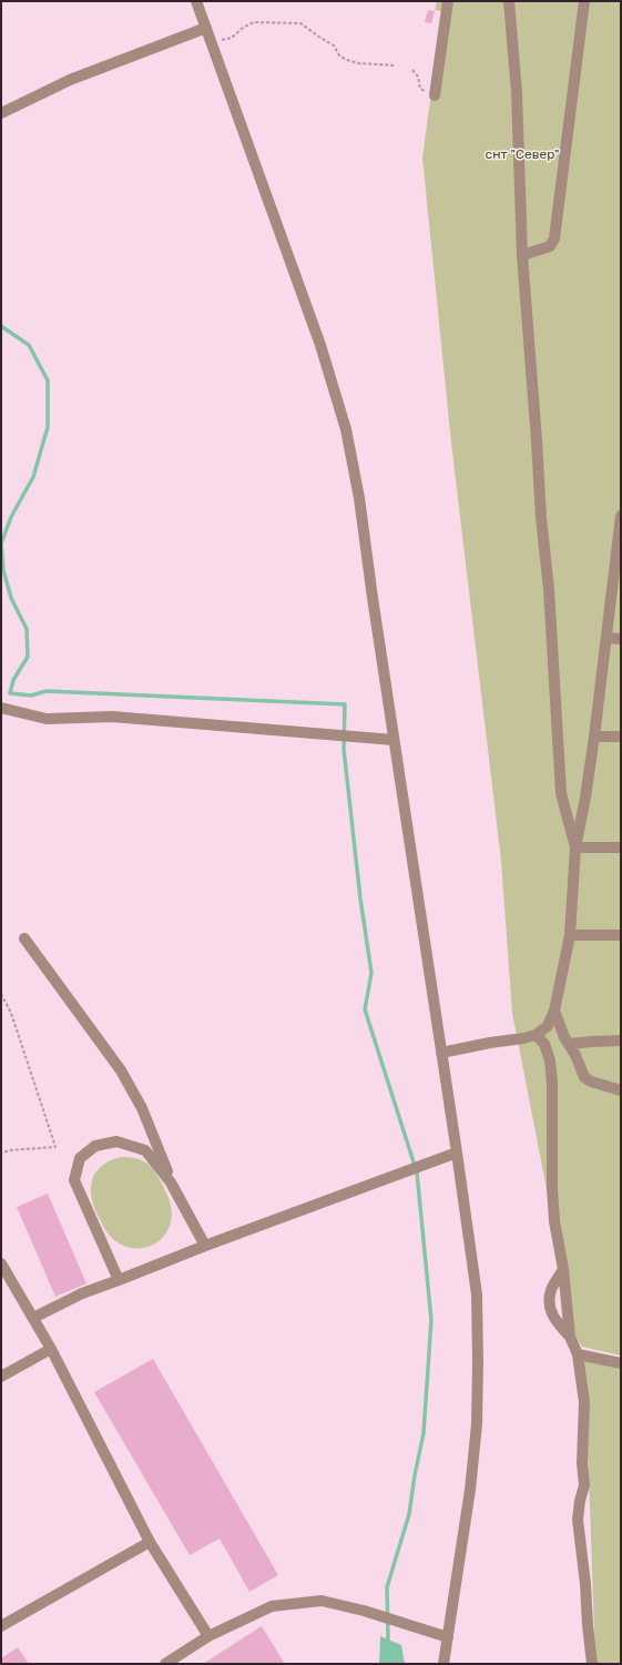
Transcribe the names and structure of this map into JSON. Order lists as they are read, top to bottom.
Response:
{
  "parks": ["снт \"Север\""]
}
